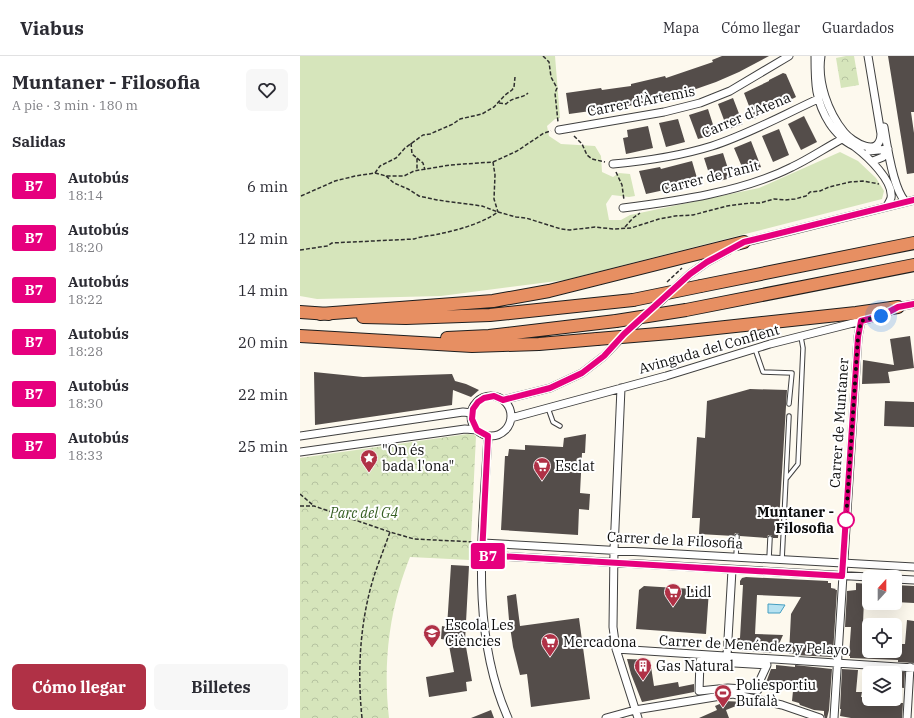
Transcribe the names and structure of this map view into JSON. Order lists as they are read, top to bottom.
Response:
{
  "streets": {
    "street": [
      "Carrer d'Àrtemis",
      "Carrer d'Atena",
      "Carrer de Tanit",
      "Avinguda del Conflent",
      "Carrer de Muntaner",
      "Carrer de la Filosofia",
      "Carrer de Menéndez y Pelayo"
    ]
  },
  "crossings": [
    ["Avinguda del Conflent", "Carrer de Muntaner"],
    ["Carrer de Muntaner", "Carrer de la Filosofia"],
    ["Carrer de Muntaner", "Carrer de Menéndez y Pelayo"]
  ],
  "parks": ["Parc del G4"],
  "places": {
    "place": ["\"On és bada l'ona\""],
    "supermarket": ["Esclat", "Lidl", "Mercadona"],
    "other": ["Muntaner - Filosofia"],
    "school or university": ["Escola Les Ciències"],
    "building": ["Gas Natural"],
    "sports": ["Poliesportiu Bufalà"]
  },
  "lines": ["bus line B7"],
  "north": "top",
  "page": {
    "header": "Viabus",
    "nav": ["Mapa", "Cómo llegar", "Guardados"],
    "heading": [
      ["Muntaner - Filosofia", "A pie · 3 min · 180 m"],
      "Salidas"
    ],
    "on_map": "B7",
    "list": [
      {
        "mark": "B7",
        "name": "Autobús",
        "note": "18:14",
        "value": "6 min"
      },
      {
        "mark": "B7",
        "name": "Autobús",
        "note": "18:20",
        "value": "12 min"
      },
      {
        "mark": "B7",
        "name": "Autobús",
        "note": "18:22",
        "value": "14 min"
      },
      {
        "mark": "B7",
        "name": "Autobús",
        "note": "18:28",
        "value": "20 min"
      },
      {
        "mark": "B7",
        "name": "Autobús",
        "note": "18:30",
        "value": "22 min"
      },
      {
        "mark": "B7",
        "name": "Autobús",
        "note": "18:33",
        "value": "25 min"
      }
    ],
    "buttons": ["Cómo llegar", "Billetes"]
  }
}
